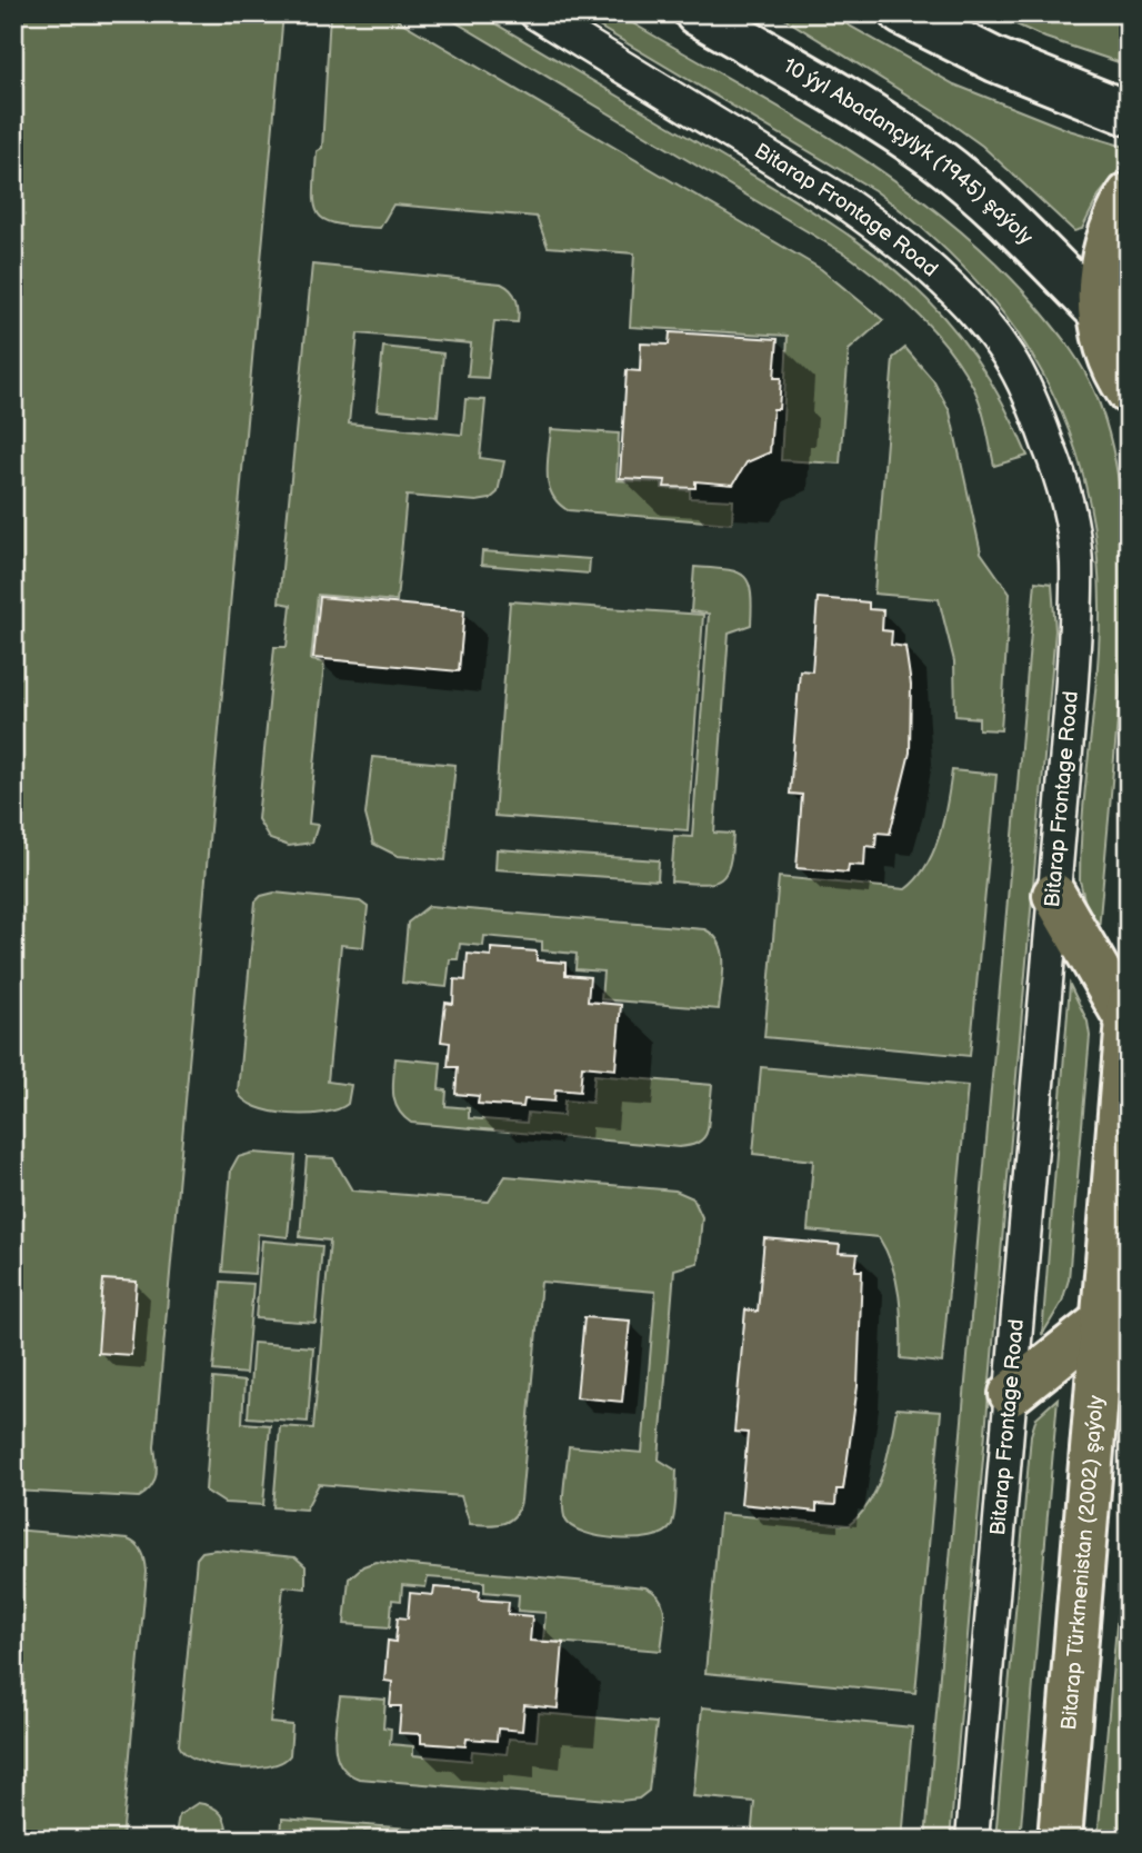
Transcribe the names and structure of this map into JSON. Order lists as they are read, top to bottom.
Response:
{
  "streets": {
    "main road": ["10 ýyl Abadançylyk (1945) şaýoly", "Bitarap Türkmenistan (2002) şaýoly"],
    "street": ["Bitarap Frontage Road"]
  }
}
